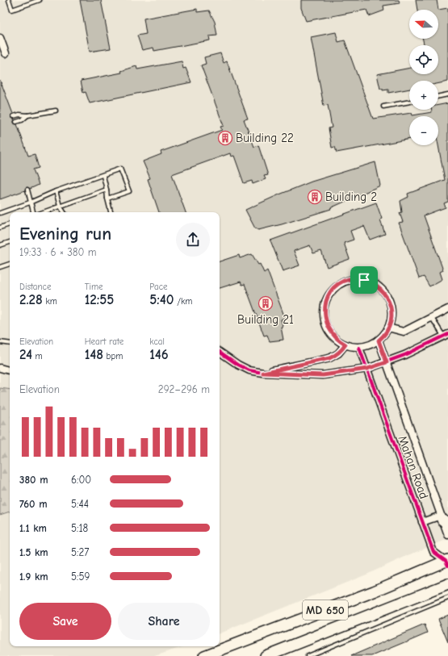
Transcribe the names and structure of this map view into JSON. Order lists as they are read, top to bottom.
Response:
{
  "streets": {
    "main road": ["MD 650"],
    "street": ["Mahan Road"]
  },
  "crossings": [
    ["Mahan Road", "MD 650"]
  ],
  "places": {
    "building": ["Building 22", "Building 2", "Building 21"]
  },
  "north": "left",
  "page": {
    "map_buttons": ["+", "−"],
    "heading": ["Evening run", "19:33 · 6 × 380 m"],
    "stats": [
      ["Distance", "2.28 km"],
      ["Time", "12:55"],
      ["Pace", "5:40 /km"],
      ["Elevation", "24 m"],
      ["Heart rate", "148 bpm"],
      ["kcal", "146"]
    ],
    "chart": ["Elevation", "292–296 m"],
    "list": [
      {
        "name": "380 m",
        "note": "6:00"
      },
      {
        "name": "760 m",
        "note": "5:44"
      },
      {
        "name": "1.1 km",
        "note": "5:18"
      },
      {
        "name": "1.5 km",
        "note": "5:27"
      },
      {
        "name": "1.9 km",
        "note": "5:59"
      }
    ],
    "buttons": ["Save", "Share"]
  }
}
